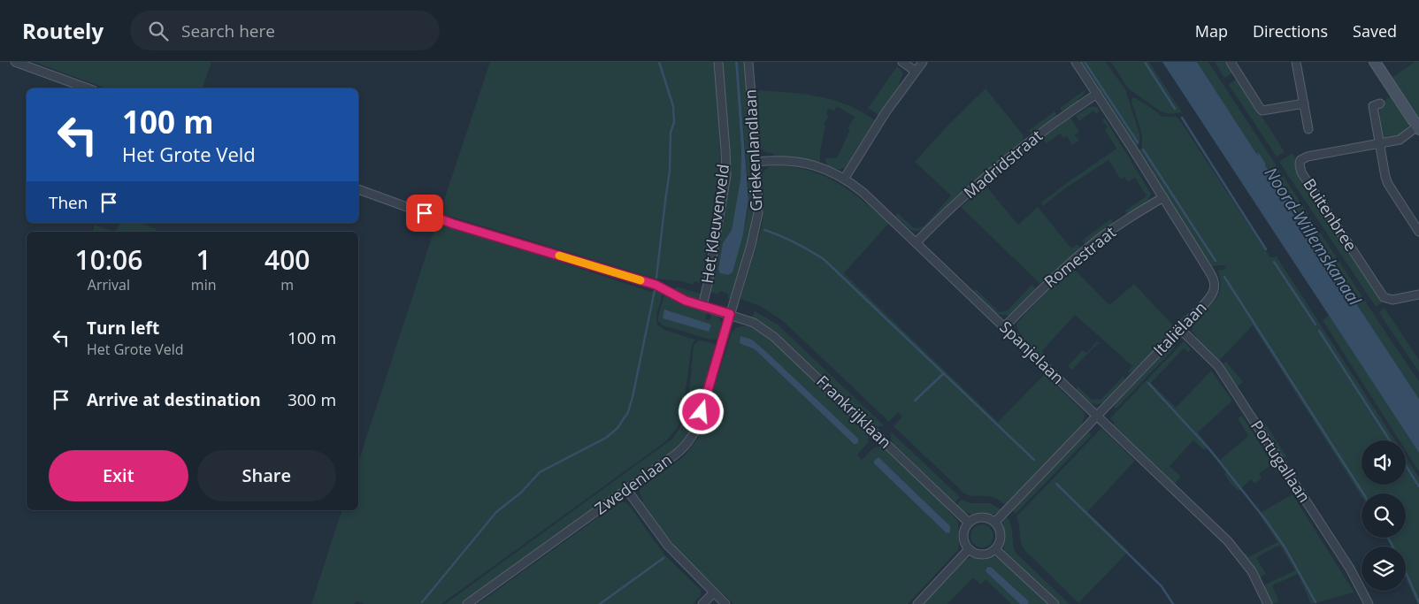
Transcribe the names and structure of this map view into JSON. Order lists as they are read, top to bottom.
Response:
{
  "streets": {
    "street": [
      "Griekenlandlaan",
      "Madridstraat",
      "Buitenbree",
      "Het Kleuvenveld",
      "Romestraat",
      "Italiëlaan",
      "Spanjelaan",
      "Frankrijklaan",
      "Portugallaan",
      "Zwedenlaan"
    ]
  },
  "crossings": [
    ["Griekenlandlaan", "Spanjelaan"],
    ["Griekenlandlaan", "Frankrijklaan"],
    ["Griekenlandlaan", "Zwedenlaan"],
    ["Madridstraat", "Italiëlaan"],
    ["Madridstraat", "Spanjelaan"],
    ["Het Kleuvenveld", "Frankrijklaan"],
    ["Romestraat", "Italiëlaan"],
    ["Romestraat", "Spanjelaan"],
    ["Italiëlaan", "Spanjelaan"],
    ["Italiëlaan", "Frankrijklaan"],
    ["Italiëlaan", "Portugallaan"],
    ["Frankrijklaan", "Zwedenlaan"]
  ],
  "water": ["Noord-Willemskanaal"],
  "page": {
    "header": "Routely",
    "search": "Search here",
    "nav": ["Map", "Directions", "Saved"],
    "turn": ["100 m", "Het Grote Veld"],
    "then": "Then",
    "eta": [
      "10:06",
      "Arrival",
      "1",
      "min",
      "400",
      "m"
    ],
    "list": [
      {
        "name": "Turn left",
        "note": "Het Grote Veld",
        "value": "100 m"
      },
      {
        "name": "Arrive at destination",
        "value": "300 m"
      }
    ],
    "buttons": ["Exit", "Share"]
  }
}
